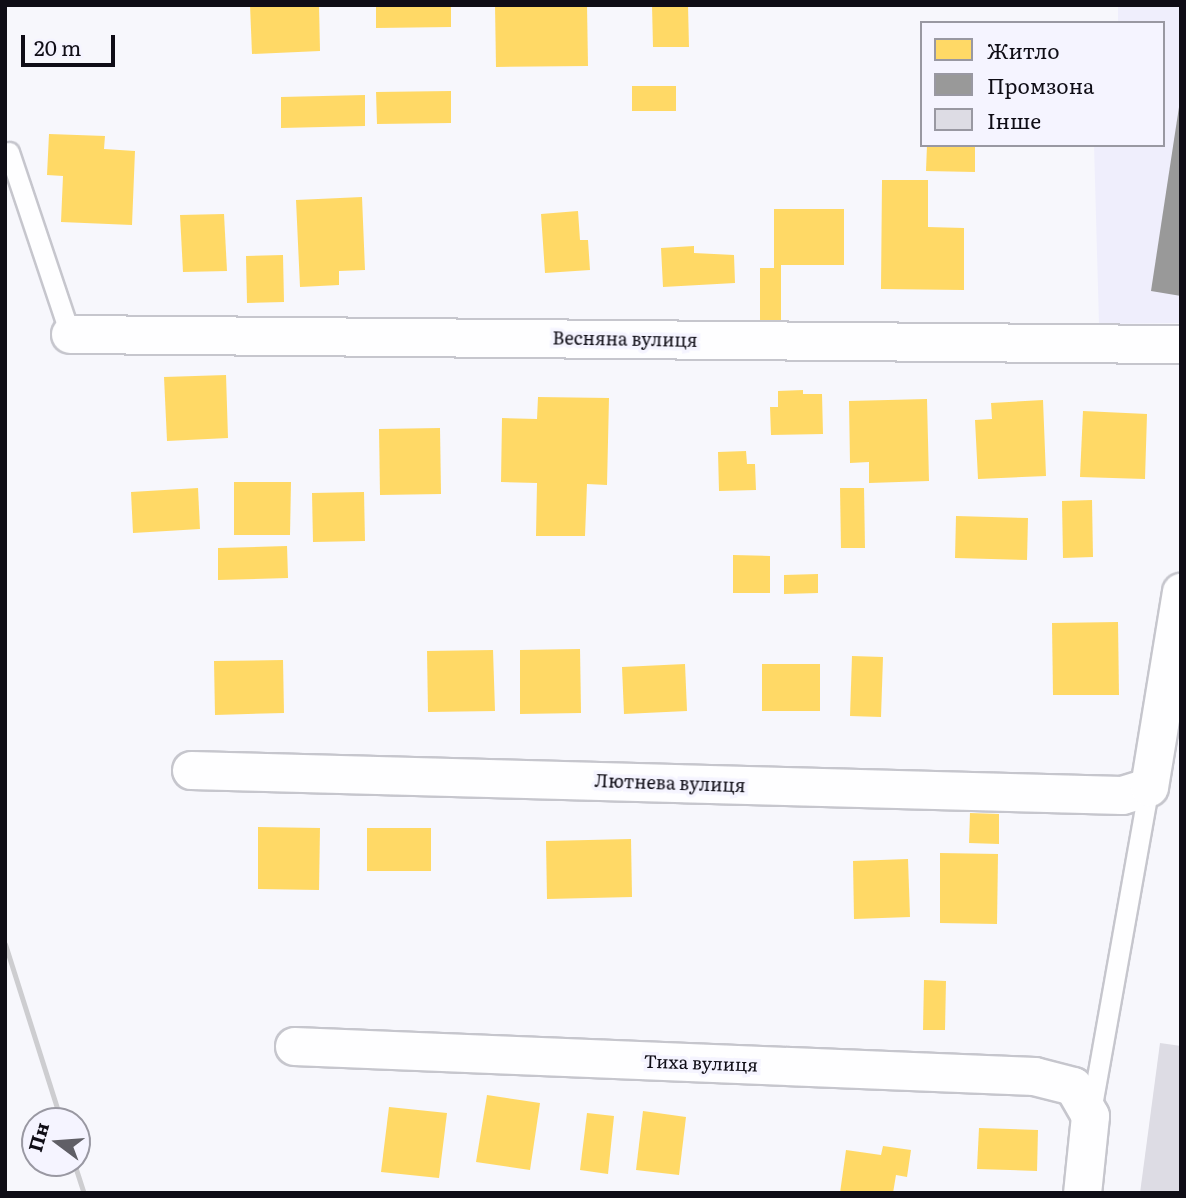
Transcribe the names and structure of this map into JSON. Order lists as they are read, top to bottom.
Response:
{
  "streets": {
    "street": ["Весняна вулиця", "Лютнева вулиця", "Тиха вулиця"]
  },
  "legend": ["Житло", "Промзона", "Інше"],
  "scale_bar": "20 m",
  "north": "left"
}
